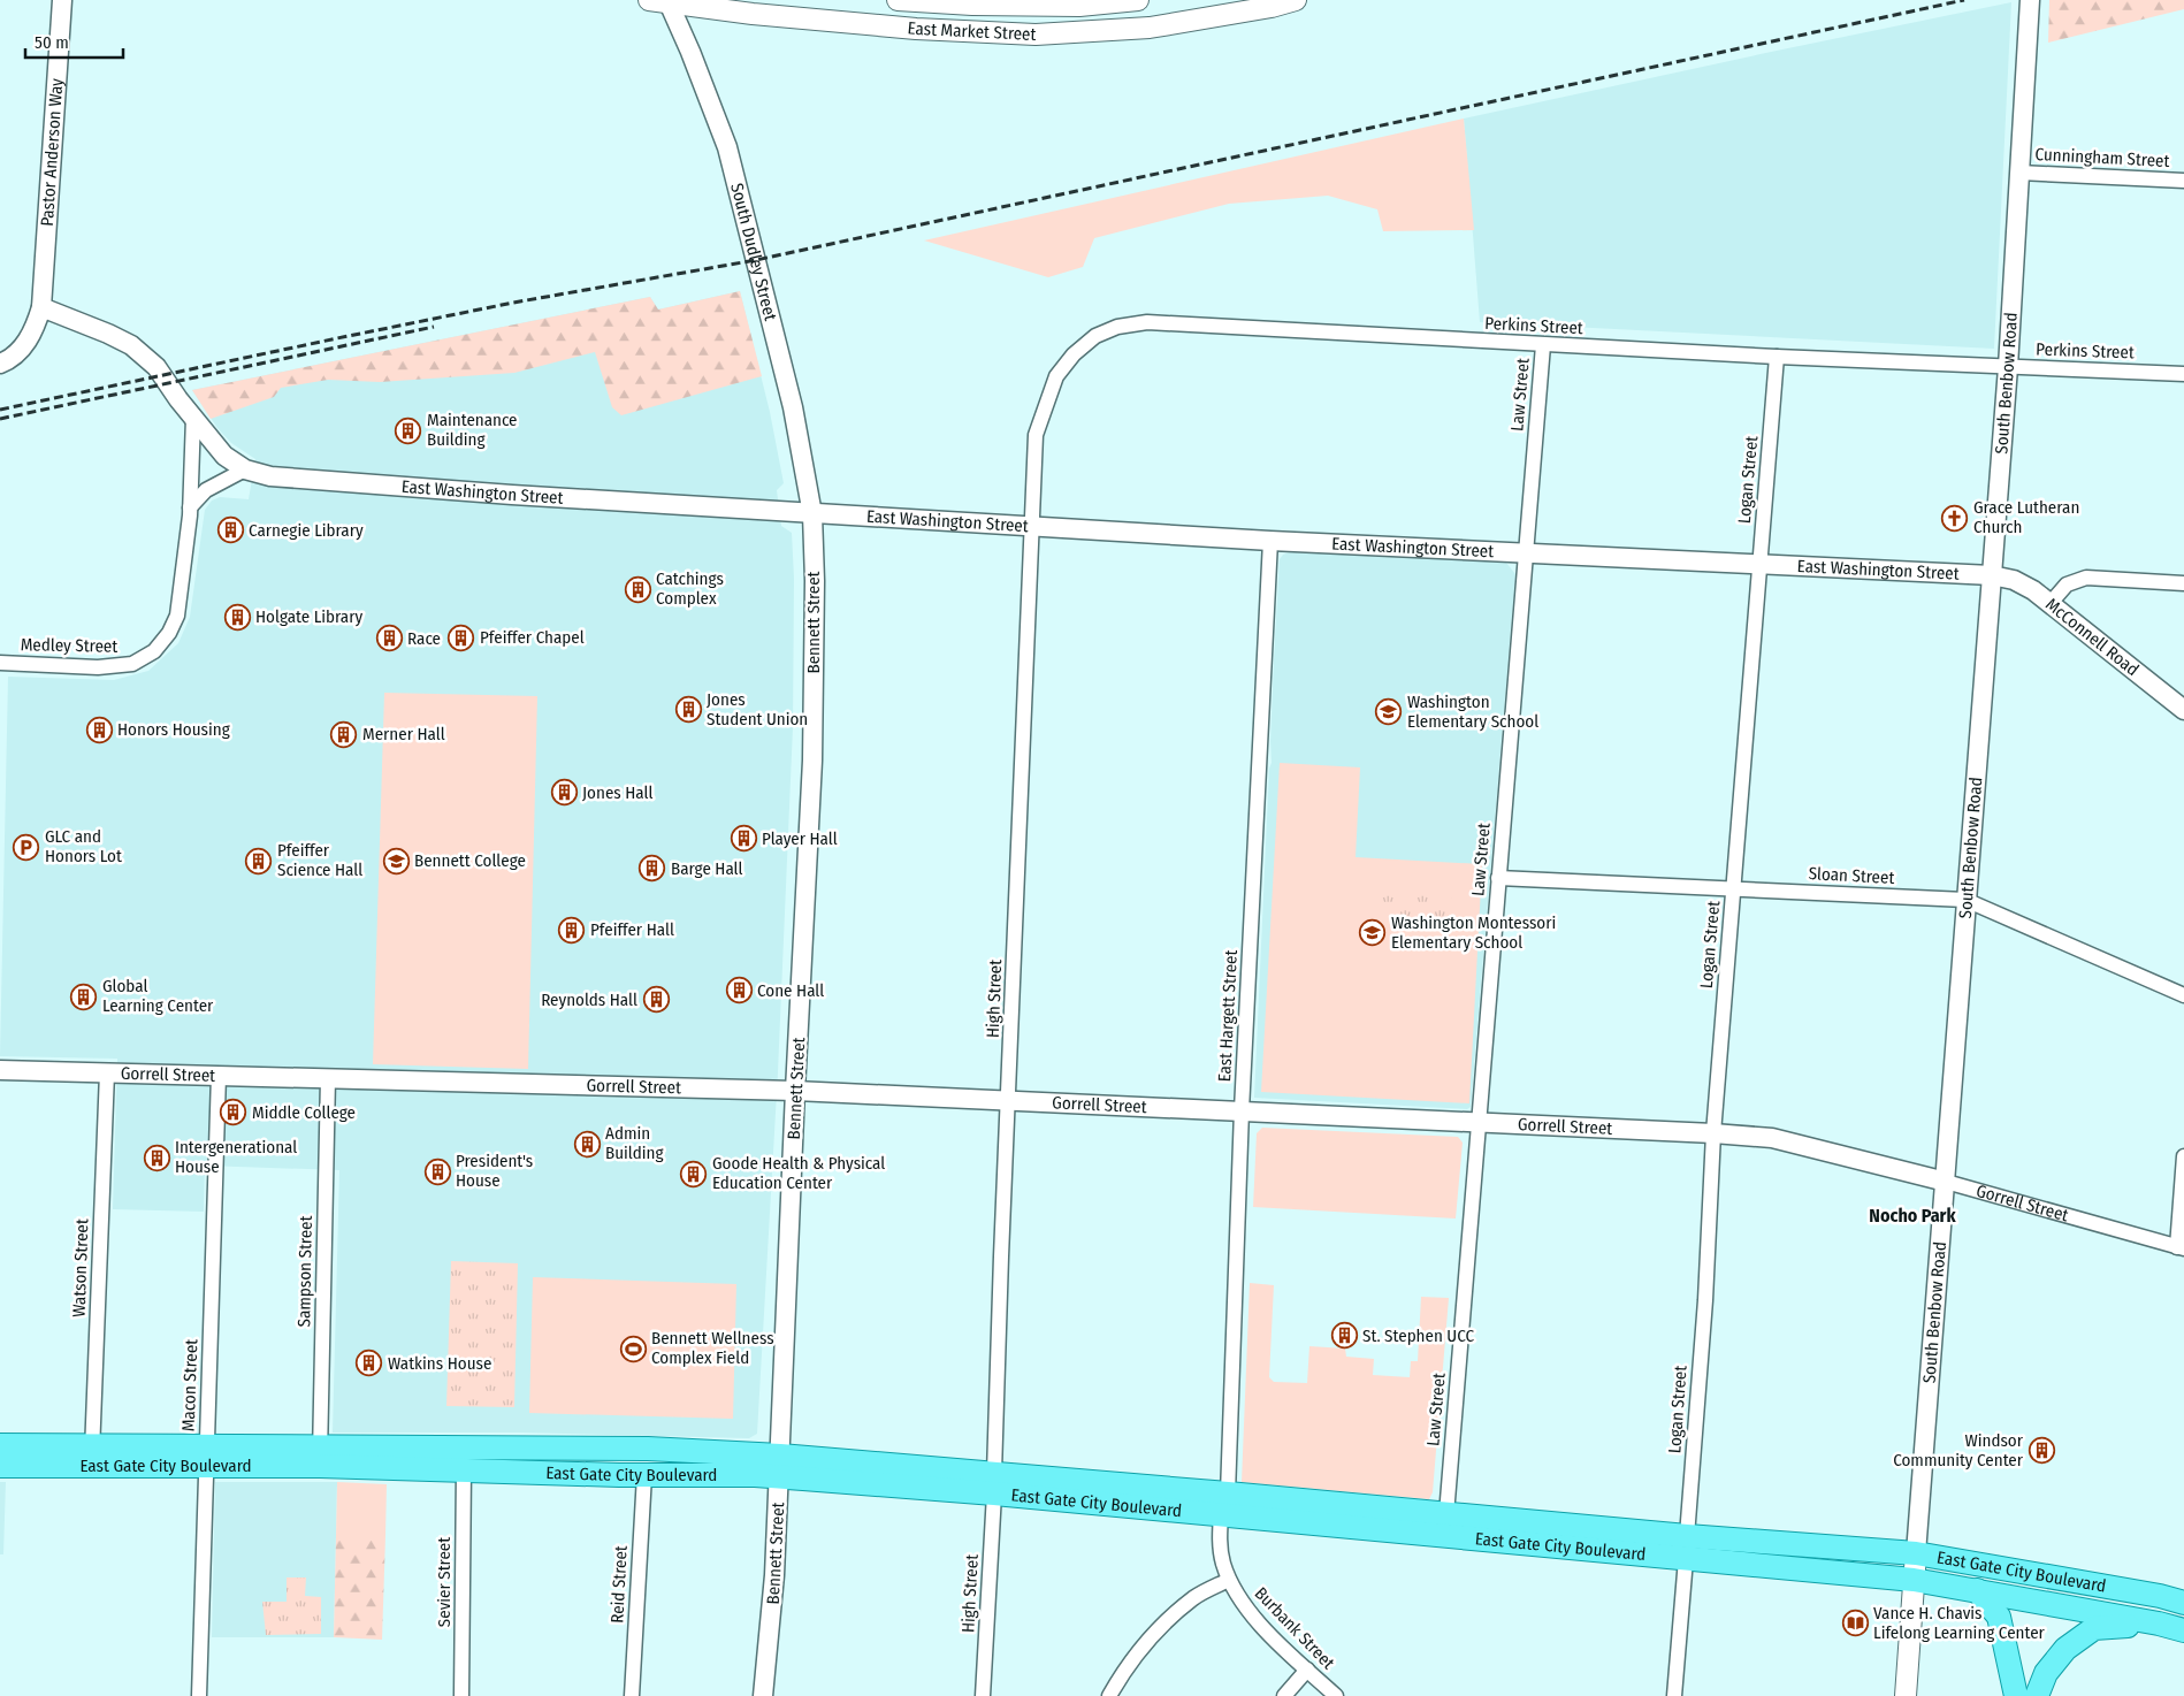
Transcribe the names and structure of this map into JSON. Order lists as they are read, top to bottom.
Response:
{
  "streets": {
    "main road": ["East Market Street", "South Benbow Road", "East Gate City Boulevard"],
    "street": [
      "Pastor Anderson Way",
      "Cunningham Street",
      "South Dudley Street",
      "Perkins Street",
      "Law Street",
      "Logan Street",
      "East Washington Street",
      "Bennett Street",
      "McConnell Road",
      "Medley Street",
      "Sloan Street",
      "High Street",
      "East Hargett Street",
      "Gorrell Street",
      "Watson Street",
      "Sampson Street",
      "Macon Street",
      "Sevier Street",
      "Reid Street",
      "Burbank Street"
    ]
  },
  "crossings": [
    ["East Market Street", "South Dudley Street"],
    ["Pastor Anderson Way", "East Washington Street"],
    ["Cunningham Street", "South Benbow Road"],
    ["South Dudley Street", "East Washington Street"],
    ["South Dudley Street", "Bennett Street"],
    ["Perkins Street", "South Benbow Road"],
    ["Perkins Street", "Law Street"],
    ["Perkins Street", "Logan Street"],
    ["Perkins Street", "East Washington Street"],
    ["Perkins Street", "High Street"],
    ["South Benbow Road", "East Washington Street"],
    ["South Benbow Road", "McConnell Road"],
    ["South Benbow Road", "Sloan Street"],
    ["South Benbow Road", "Gorrell Street"],
    ["South Benbow Road", "East Gate City Boulevard"],
    ["Law Street", "East Washington Street"],
    ["Law Street", "Sloan Street"],
    ["Law Street", "Gorrell Street"],
    ["Law Street", "East Gate City Boulevard"],
    ["Logan Street", "East Washington Street"],
    ["Logan Street", "Sloan Street"],
    ["Logan Street", "Gorrell Street"],
    ["Logan Street", "East Gate City Boulevard"],
    ["East Washington Street", "Bennett Street"],
    ["East Washington Street", "McConnell Road"],
    ["East Washington Street", "Medley Street"],
    ["East Washington Street", "High Street"],
    ["East Washington Street", "East Hargett Street"],
    ["Bennett Street", "Gorrell Street"],
    ["Bennett Street", "East Gate City Boulevard"],
    ["High Street", "Gorrell Street"],
    ["High Street", "East Gate City Boulevard"],
    ["East Hargett Street", "Gorrell Street"],
    ["East Hargett Street", "East Gate City Boulevard"],
    ["East Hargett Street", "Burbank Street"],
    ["Gorrell Street", "Watson Street"],
    ["Gorrell Street", "Sampson Street"],
    ["Gorrell Street", "Macon Street"],
    ["Watson Street", "East Gate City Boulevard"],
    ["Sampson Street", "East Gate City Boulevard"],
    ["Macon Street", "East Gate City Boulevard"],
    ["East Gate City Boulevard", "Sevier Street"],
    ["East Gate City Boulevard", "Reid Street"],
    ["East Gate City Boulevard", "Burbank Street"]
  ],
  "districts": ["Nocho Park"],
  "places": {
    "building": [
      "Maintenance Building",
      "Carnegie Library",
      "Catchings Complex",
      "Holgate Library",
      "Pfeiffer Chapel",
      "Race",
      "Jones Student Union",
      "Honors Housing",
      "Merner Hall",
      "Jones Hall",
      "Player Hall",
      "Pfeiffer Science Hall",
      "Barge Hall",
      "Pfeiffer Hall",
      "Cone Hall",
      "Global Learning Center",
      "Reynolds Hall",
      "Middle College",
      "Admin Building",
      "Intergenerational House",
      "President's House",
      "Goode Health & Physical Education Center",
      "St. Stephen UCC",
      "Watkins House",
      "Windsor Community Center"
    ],
    "church": ["Grace Lutheran Church"],
    "school or university": ["Washington Elementary School", "Bennett College", "Washington Montessori Elementary School"],
    "parking": ["GLC and Honors Lot"],
    "sports": ["Bennett Wellness Complex Field"],
    "library": ["Vance H. Chavis Lifelong Learning Center"]
  },
  "scale_bar": "50 m"
}
